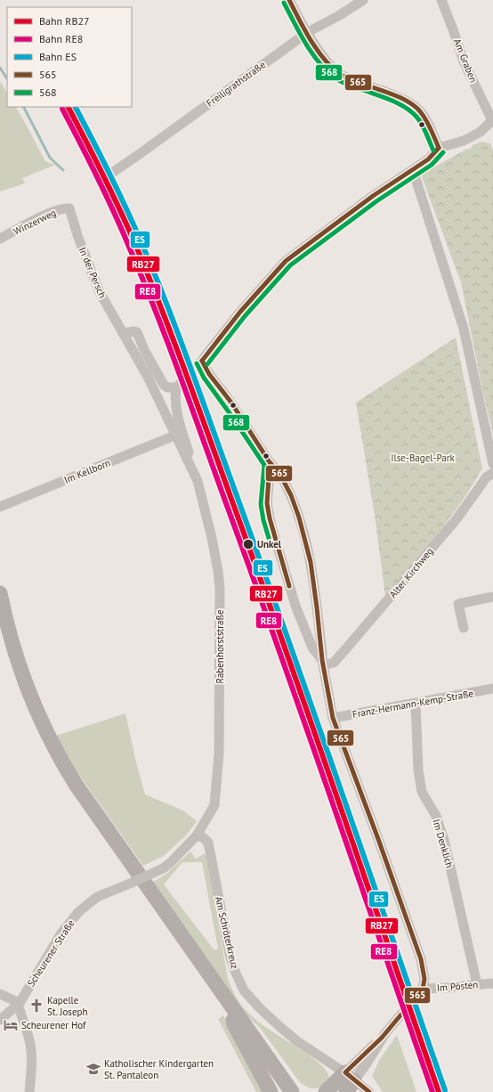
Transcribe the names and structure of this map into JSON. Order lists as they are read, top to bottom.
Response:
{
  "streets": {
    "street": [
      "Am Graben",
      "Freiligrathstraße",
      "Winzerweg",
      "In der Persch",
      "Im Kellborn",
      "Alter Kirchweg",
      "Rabenhorststraße",
      "Franz-Hermann-Kemp-Straße",
      "Im Denklich",
      "Am Schröterkreuz",
      "Scheurener Straße",
      "Im Pösten"
    ]
  },
  "crossings": [
    ["Winzerweg", "In der Persch"],
    ["In der Persch", "Im Kellborn"],
    ["In der Persch", "Rabenhorststraße"],
    ["Im Kellborn", "Rabenhorststraße"],
    ["Rabenhorststraße", "Am Schröterkreuz"],
    ["Rabenhorststraße", "Scheurener Straße"],
    ["Franz-Hermann-Kemp-Straße", "Im Denklich"],
    ["Im Denklich", "Im Pösten"],
    ["Am Schröterkreuz", "Scheurener Straße"]
  ],
  "parks": ["Ilse-Bagel-Park"],
  "places": {
    "other": ["Unkel"],
    "church": ["Kapelle St. Joseph"],
    "hotel": ["Scheurener Hof"],
    "school or university": ["Katholischer Kindergarten St. Pantaleon"]
  },
  "lines": [
    "transit line 565",
    "transit line 568",
    "rail line RB27",
    "rail line ES",
    "rail line RE8"
  ],
  "legend": [
    "Bahn RB27",
    "Bahn RE8",
    "Bahn ES",
    "565",
    "568"
  ]
}
